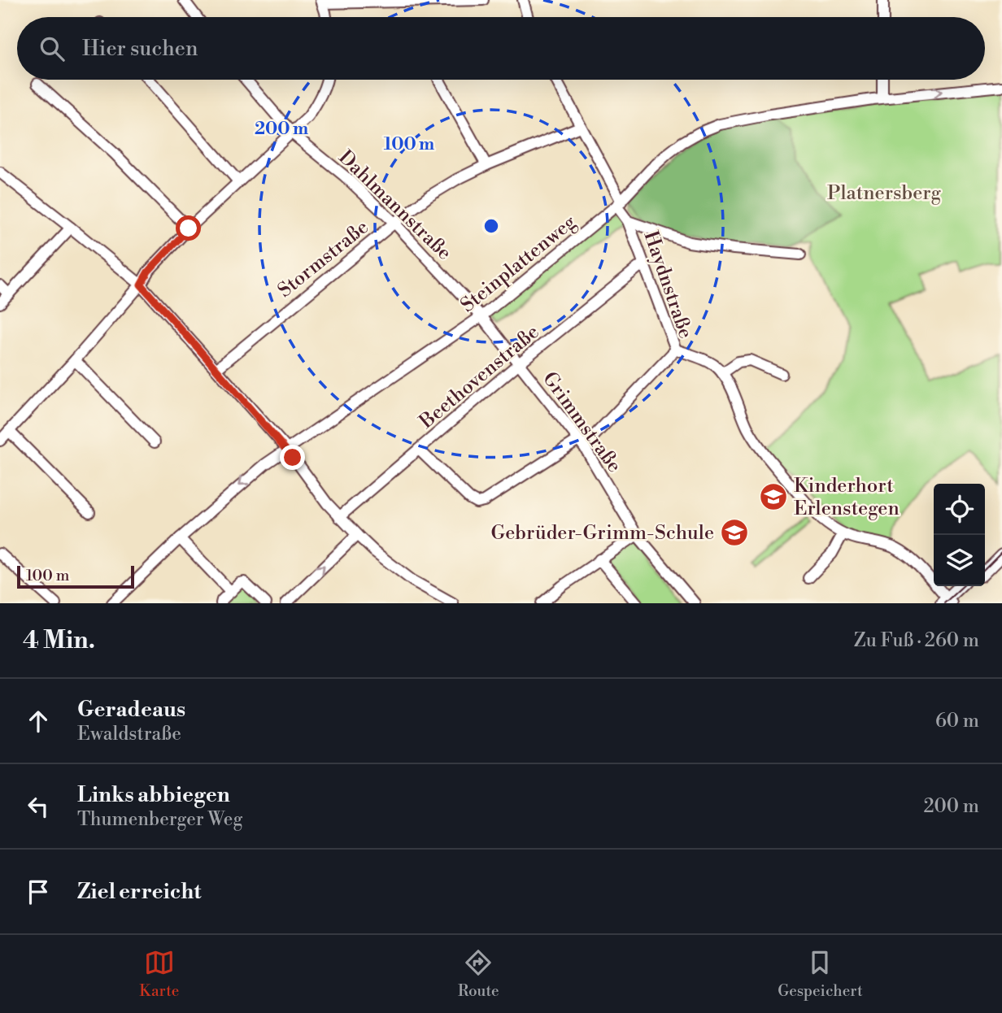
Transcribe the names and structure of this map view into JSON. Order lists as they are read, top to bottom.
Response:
{
  "streets": {
    "street": [
      "Dahlmannstraße",
      "Stormstraße",
      "Steinplattenweg",
      "Haydnstraße",
      "Beethovenstraße",
      "Grimmstraße"
    ]
  },
  "crossings": [
    ["Dahlmannstraße", "Stormstraße"],
    ["Dahlmannstraße", "Steinplattenweg"],
    ["Dahlmannstraße", "Grimmstraße"],
    ["Stormstraße", "Haydnstraße"],
    ["Steinplattenweg", "Haydnstraße"],
    ["Steinplattenweg", "Grimmstraße"],
    ["Haydnstraße", "Beethovenstraße"],
    ["Haydnstraße", "Grimmstraße"],
    ["Beethovenstraße", "Grimmstraße"]
  ],
  "parks": ["Platnersberg"],
  "places": {
    "school or university": ["Kinderhort Erlenstegen", "Gebrüder-Grimm-Schule"]
  },
  "scale_bar": "100 m",
  "page": {
    "search": "Hier suchen",
    "scale": "100 m",
    "heading": ["4 Min.", "Zu Fuß · 260 m"],
    "list": [
      ["Geradeaus", "Ewaldstraße", "60 m"],
      ["Links abbiegen", "Thumenberger Weg", "200 m"],
      "Ziel erreicht"
    ],
    "nav": ["Karte", "Route", "Gespeichert"]
  },
  "rings": ["200 m", "100 m"]
}
